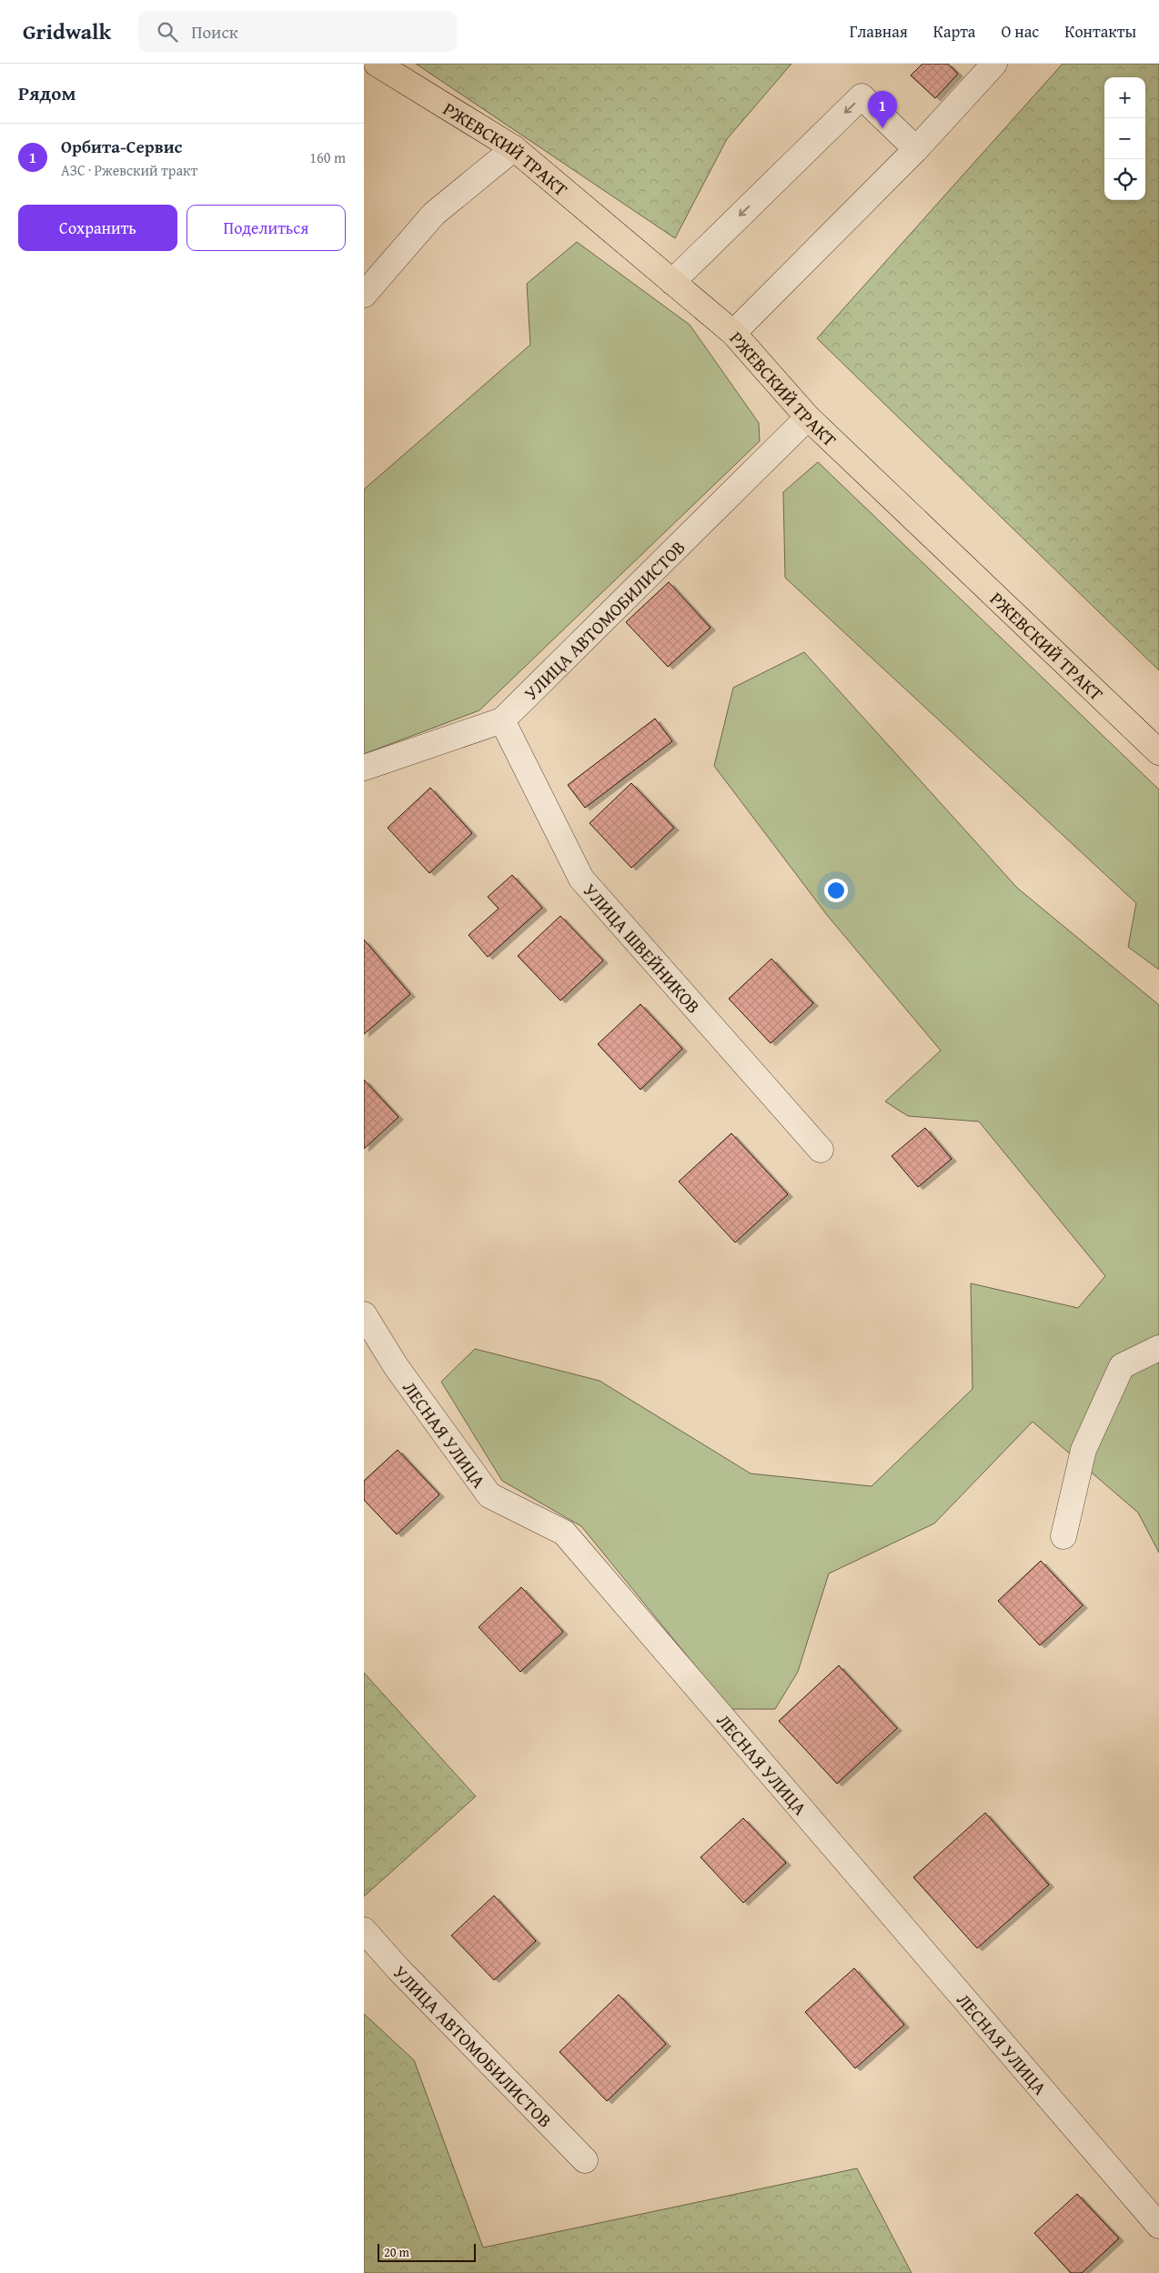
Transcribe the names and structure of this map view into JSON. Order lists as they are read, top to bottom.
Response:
{
  "streets": {
    "main road": ["РЖЕВСКИЙ ТРАКТ"],
    "street": ["УЛИЦА АВТОМОБИЛИСТОВ", "УЛИЦА ШВЕЙНИКОВ", "ЛЕСНАЯ УЛИЦА"]
  },
  "crossings": [
    ["РЖЕВСКИЙ ТРАКТ", "УЛИЦА АВТОМОБИЛИСТОВ"],
    ["УЛИЦА АВТОМОБИЛИСТОВ", "УЛИЦА ШВЕЙНИКОВ"]
  ],
  "scale_bar": "20 m",
  "page": {
    "header": "Gridwalk",
    "search": "Поиск",
    "nav": [
      "Главная",
      "Карта",
      "О нас",
      "Контакты"
    ],
    "heading": "Рядом",
    "map_buttons": ["+", "−"],
    "pins": "1",
    "list": [
      {
        "mark": "1",
        "name": "Орбита-Сервис",
        "note": "АЗС · Ржевский тракт",
        "value": "160 m"
      }
    ],
    "buttons": ["Сохранить", "Поделиться"],
    "scale": "20 m"
  }
}
